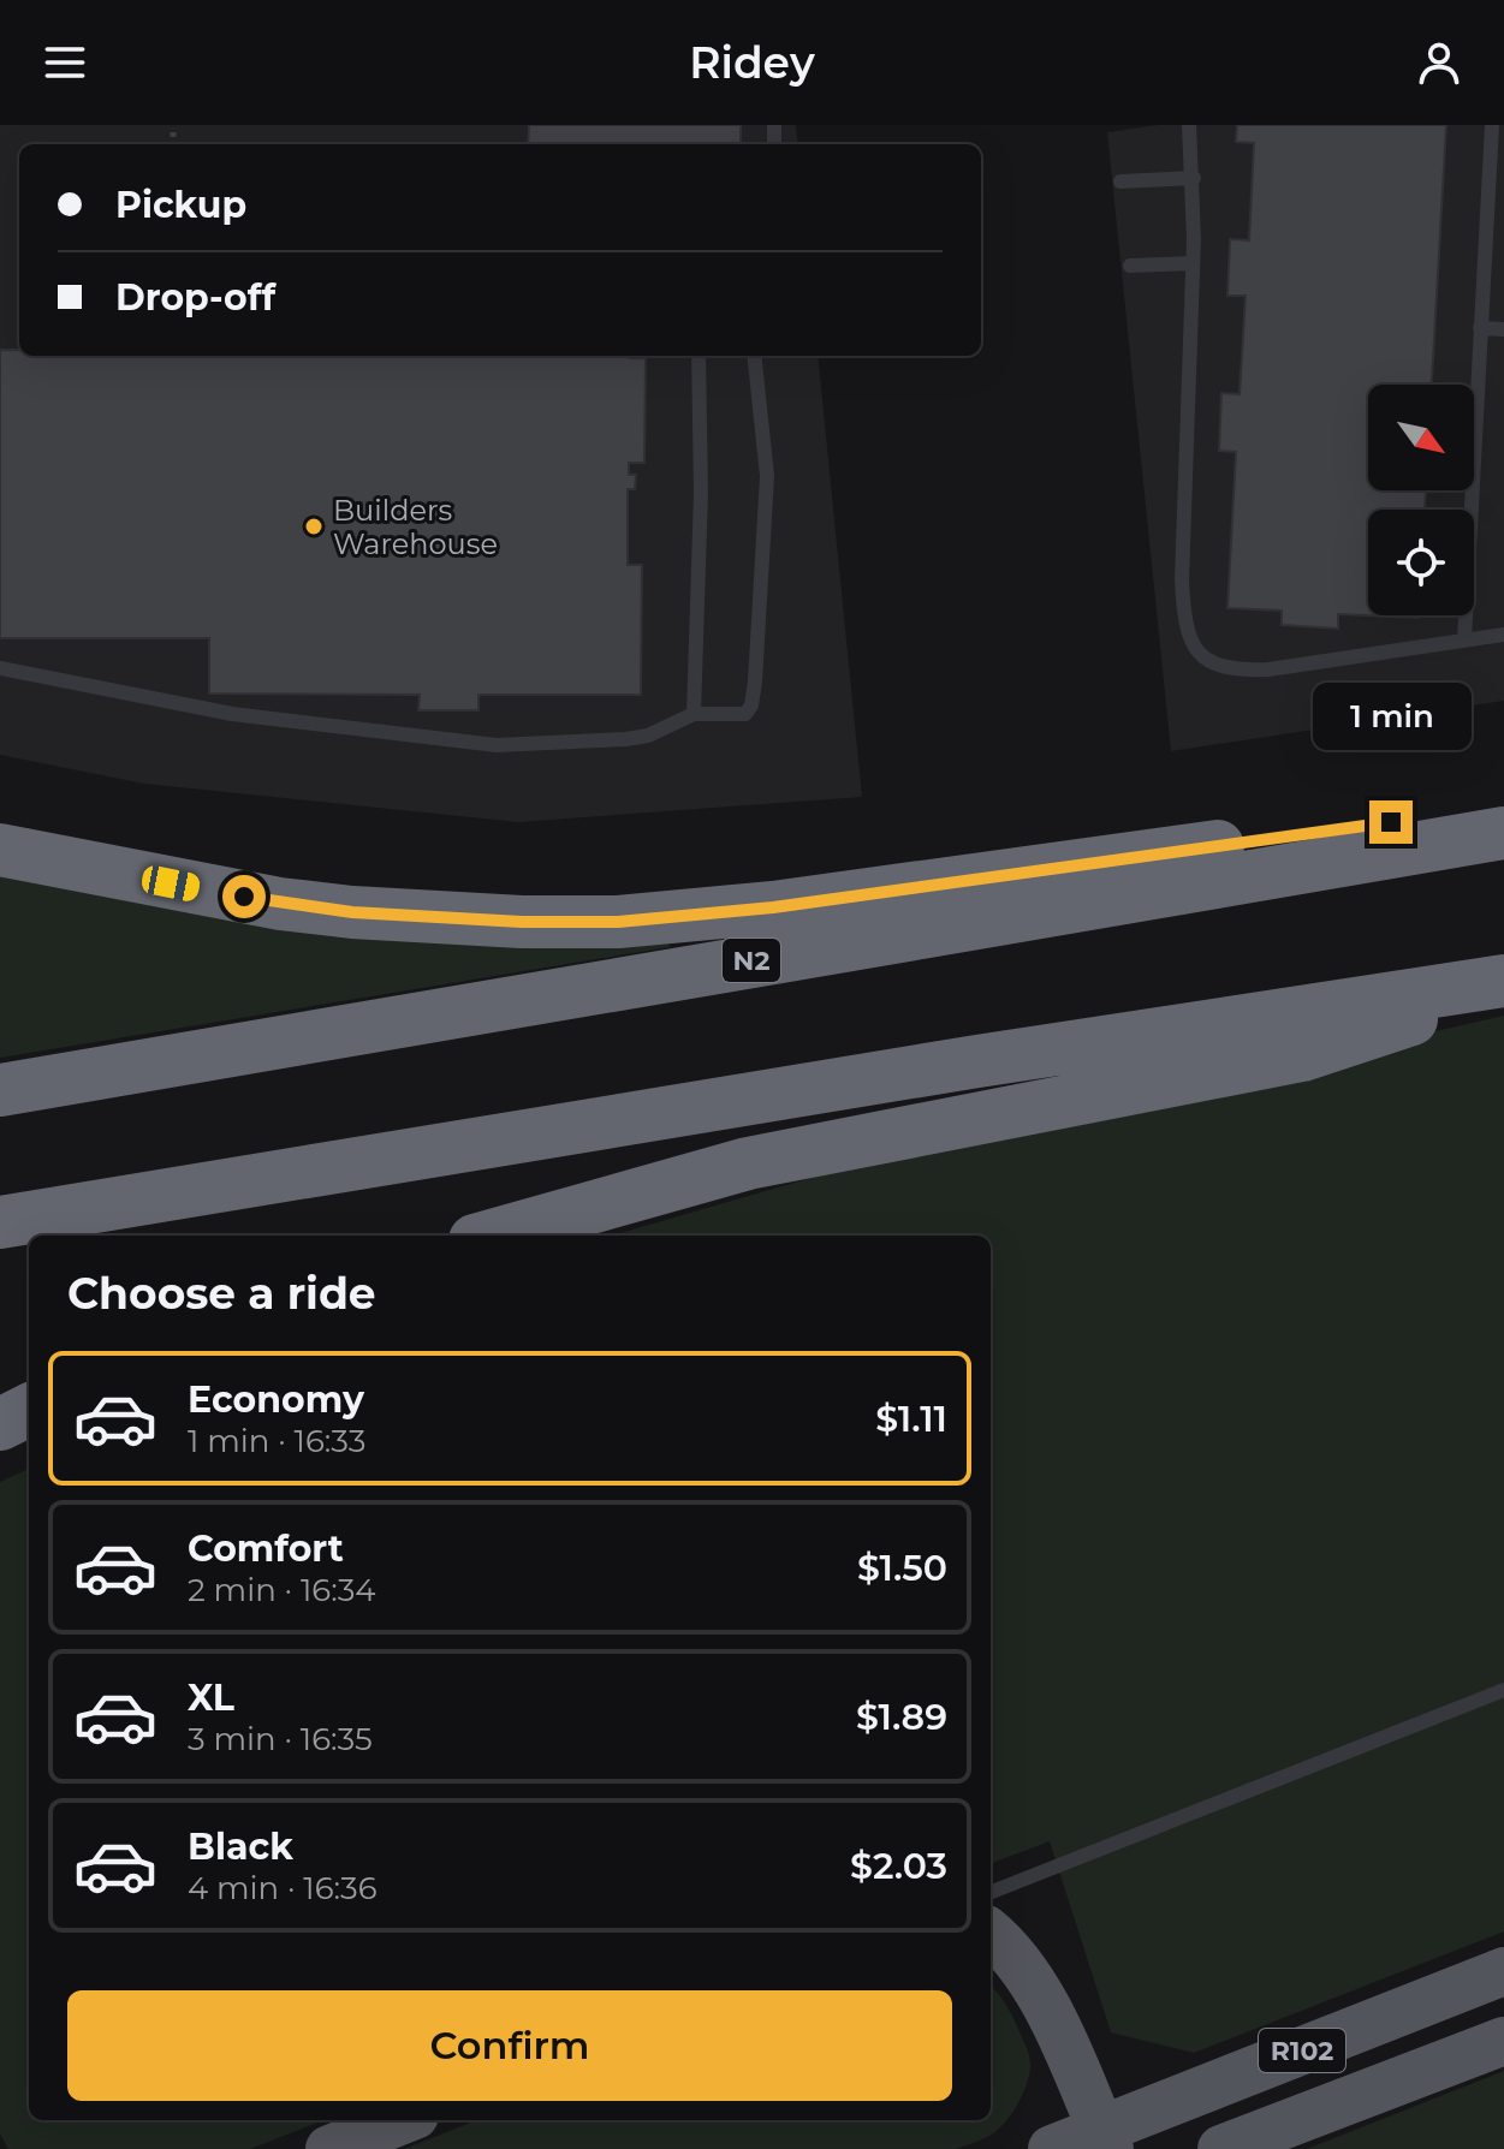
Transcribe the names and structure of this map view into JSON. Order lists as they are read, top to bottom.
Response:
{
  "streets": {
    "highway": ["N2"],
    "main road": ["R102"]
  },
  "places": ["Builders Warehouse"],
  "north": "bottom right",
  "page": {
    "header": "Ridey",
    "banner": ["Pickup", "Drop-off"],
    "bubble": "1 min",
    "heading": "Choose a ride",
    "list": [
      {
        "name": "Economy",
        "note": "1 min · 16:33",
        "value": "$1.11"
      },
      {
        "name": "Comfort",
        "note": "2 min · 16:34",
        "value": "$1.50"
      },
      {
        "name": "XL",
        "note": "3 min · 16:35",
        "value": "$1.89"
      },
      {
        "name": "Black",
        "note": "4 min · 16:36",
        "value": "$2.03"
      }
    ],
    "buttons": "Confirm"
  }
}
